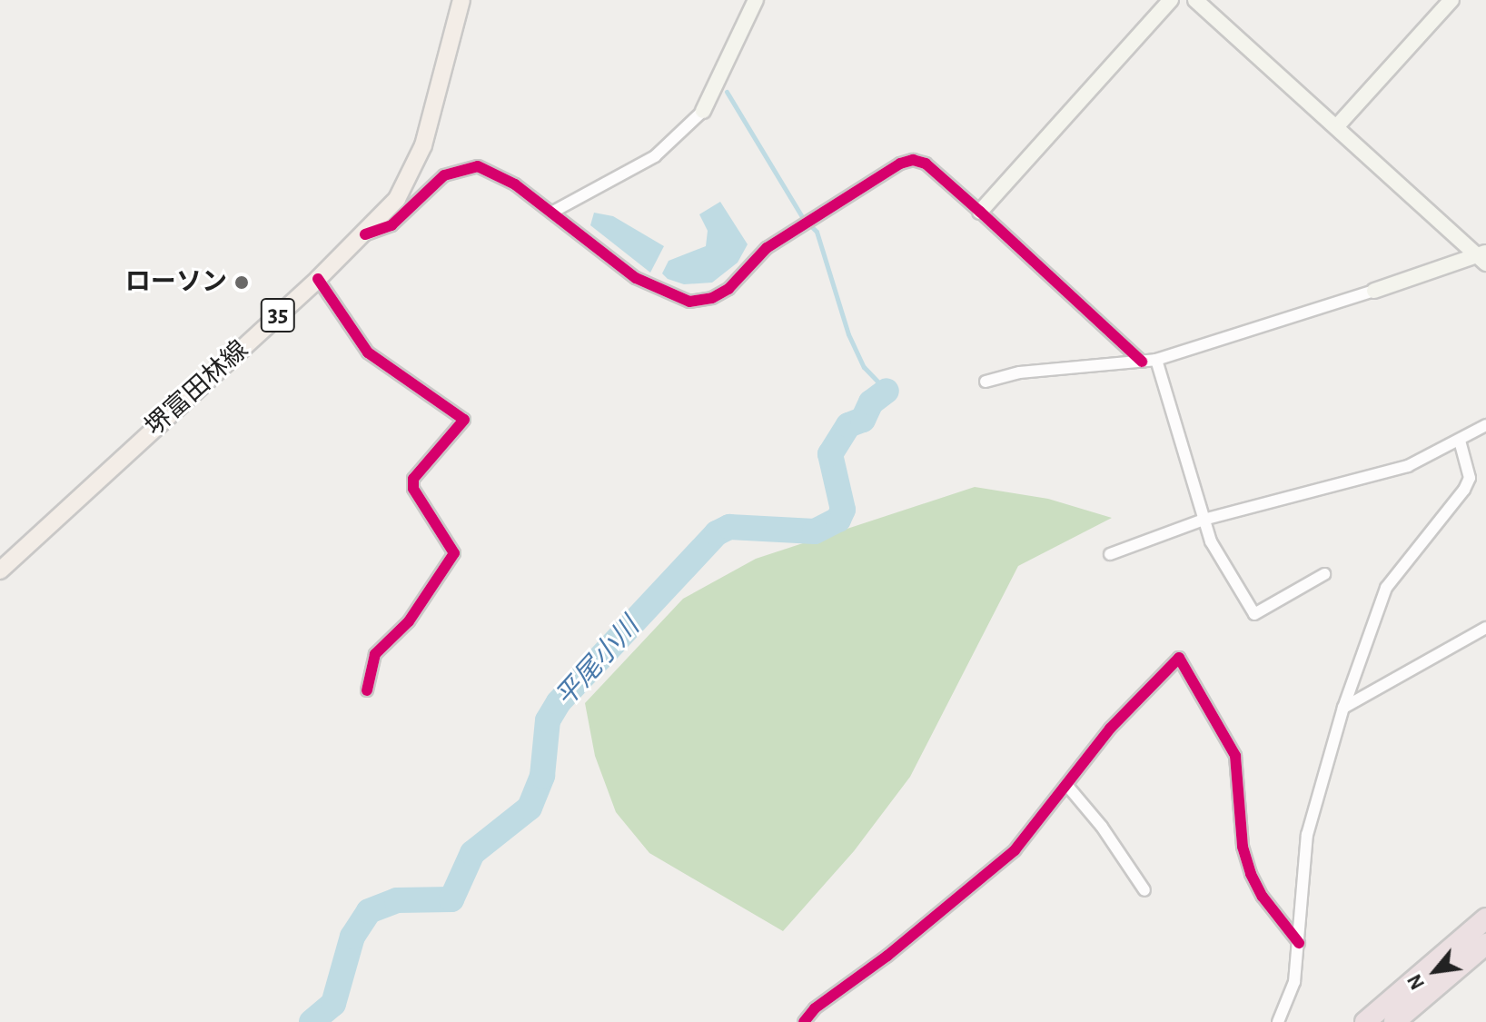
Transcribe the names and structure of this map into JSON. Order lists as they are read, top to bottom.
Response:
{
  "streets": {
    "main road": ["35", "堺富田林線"]
  },
  "water": ["平尾小川"],
  "places": ["ローソン"],
  "north": "bottom left"
}
